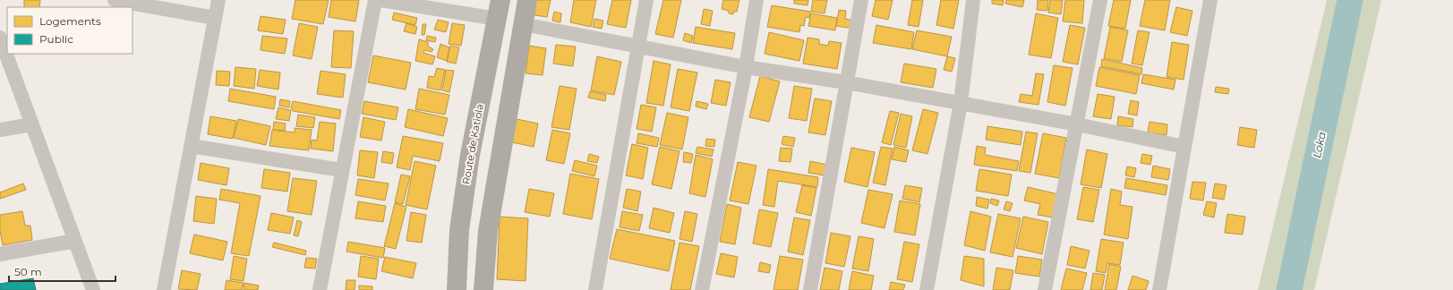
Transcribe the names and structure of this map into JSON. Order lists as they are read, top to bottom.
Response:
{
  "streets": {
    "highway": ["Route de Katiola"]
  },
  "water": ["Loka"],
  "legend": ["Logements", "Public"],
  "scale_bar": "50 m"
}
